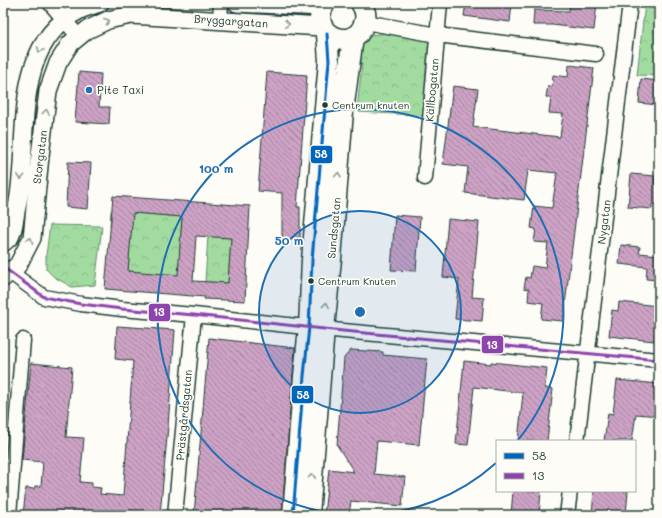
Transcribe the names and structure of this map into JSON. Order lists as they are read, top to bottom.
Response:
{
  "streets": {
    "main road": ["Sundsgatan"],
    "street": [
      "Bryggargatan",
      "Källbogatan",
      "Storgatan",
      "Nygatan",
      "Prästgårdsgatan"
    ]
  },
  "crossings": [
    ["Bryggargatan", "Storgatan"],
    ["Bryggargatan", "Sundsgatan"]
  ],
  "places": ["Pite Taxi", "Centrum knuten", "Centrum Knuten"],
  "lines": ["transit line 58", "transit line 13"],
  "legend": ["58", "13"],
  "rings": ["100 m", "50 m"]
}
